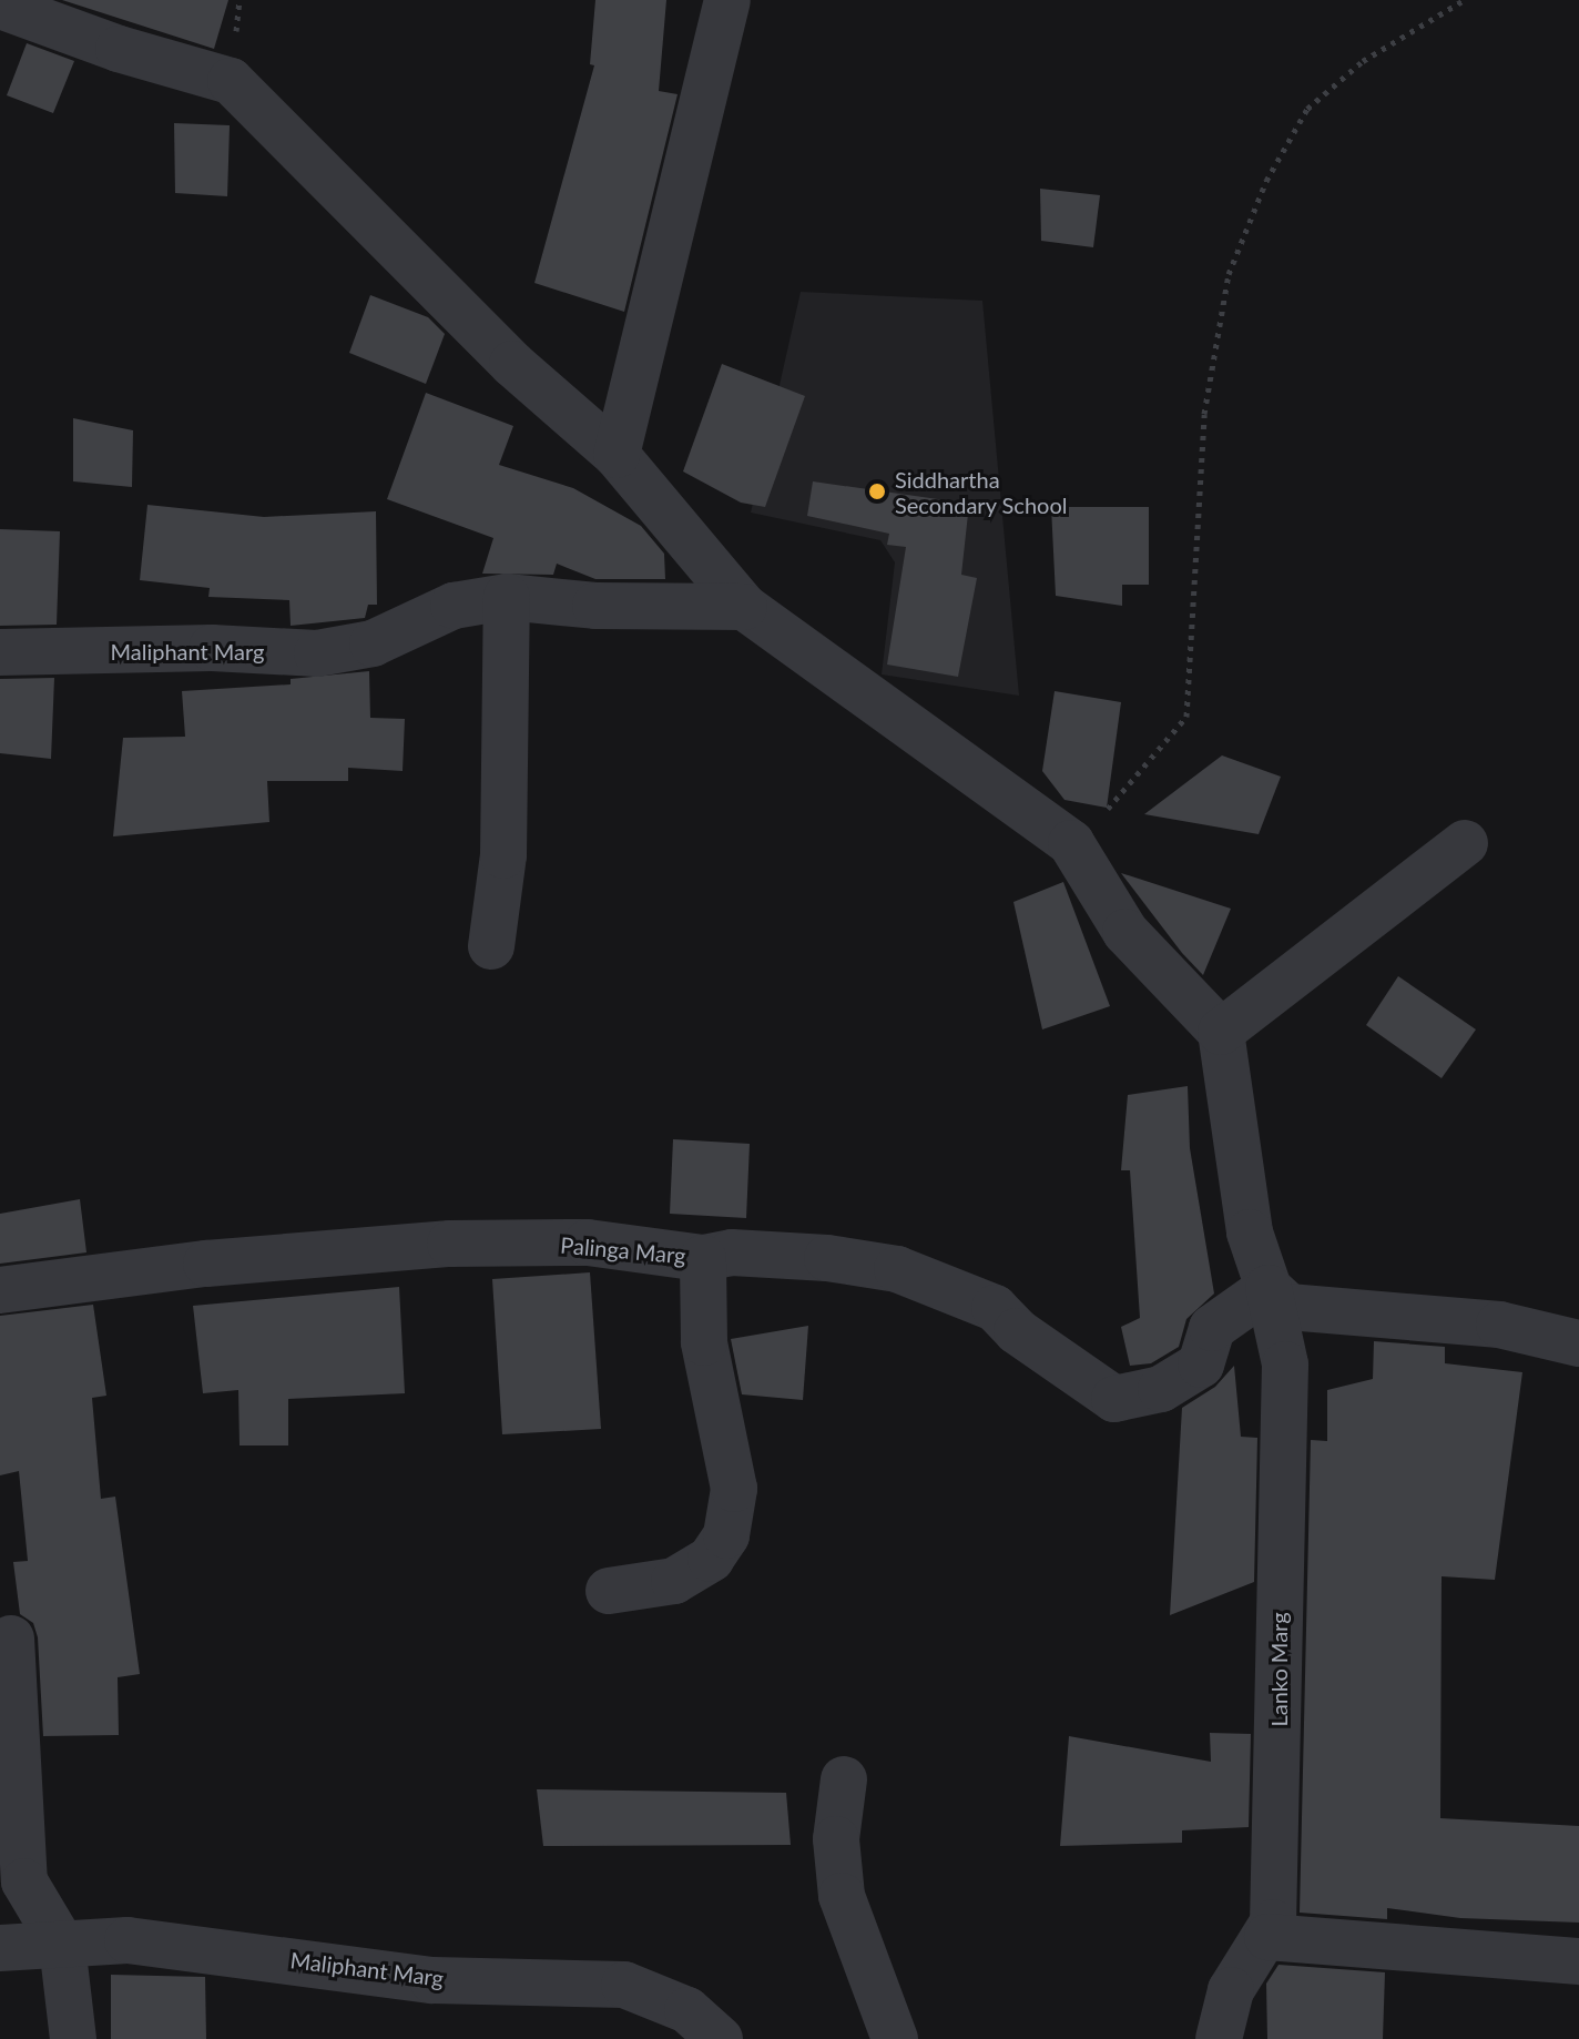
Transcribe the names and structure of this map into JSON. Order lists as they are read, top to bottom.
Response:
{
  "streets": {
    "street": ["Maliphant Marg", "Palinga Marg", "Lanko Marg"]
  },
  "crossings": [
    ["Palinga Marg", "Lanko Marg"]
  ],
  "places": ["Siddhartha Secondary School"]
}
